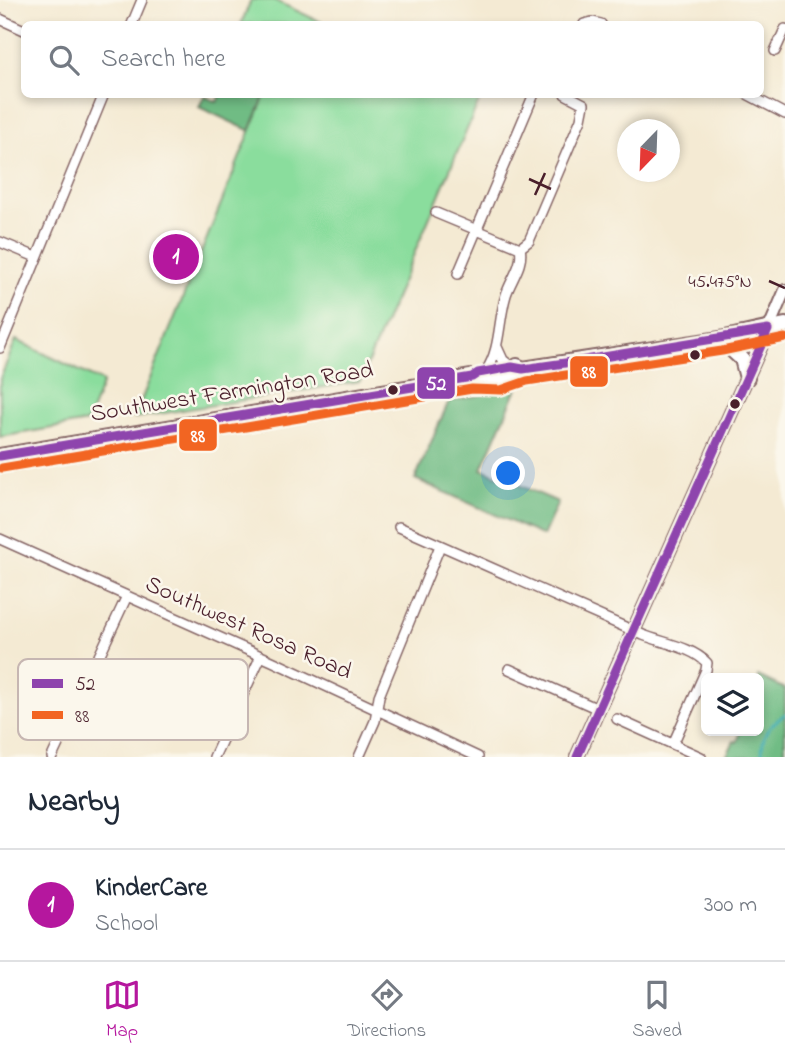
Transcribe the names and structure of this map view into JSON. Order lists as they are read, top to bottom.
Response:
{
  "streets": {
    "main road": ["Southwest Farmington Road"],
    "street": ["Southwest Rosa Road"]
  },
  "lines": ["transit line 52", "transit line 88"],
  "legend": ["52", "88"],
  "north": "bottom left",
  "page": {
    "search": "Search here",
    "pins": "1",
    "heading": "Nearby",
    "list": [
      {
        "mark": "1",
        "name": "KinderCare",
        "note": "School",
        "value": "300 m"
      }
    ],
    "nav": ["Map", "Directions", "Saved"]
  },
  "coordinates": ["45.475°N"]
}
